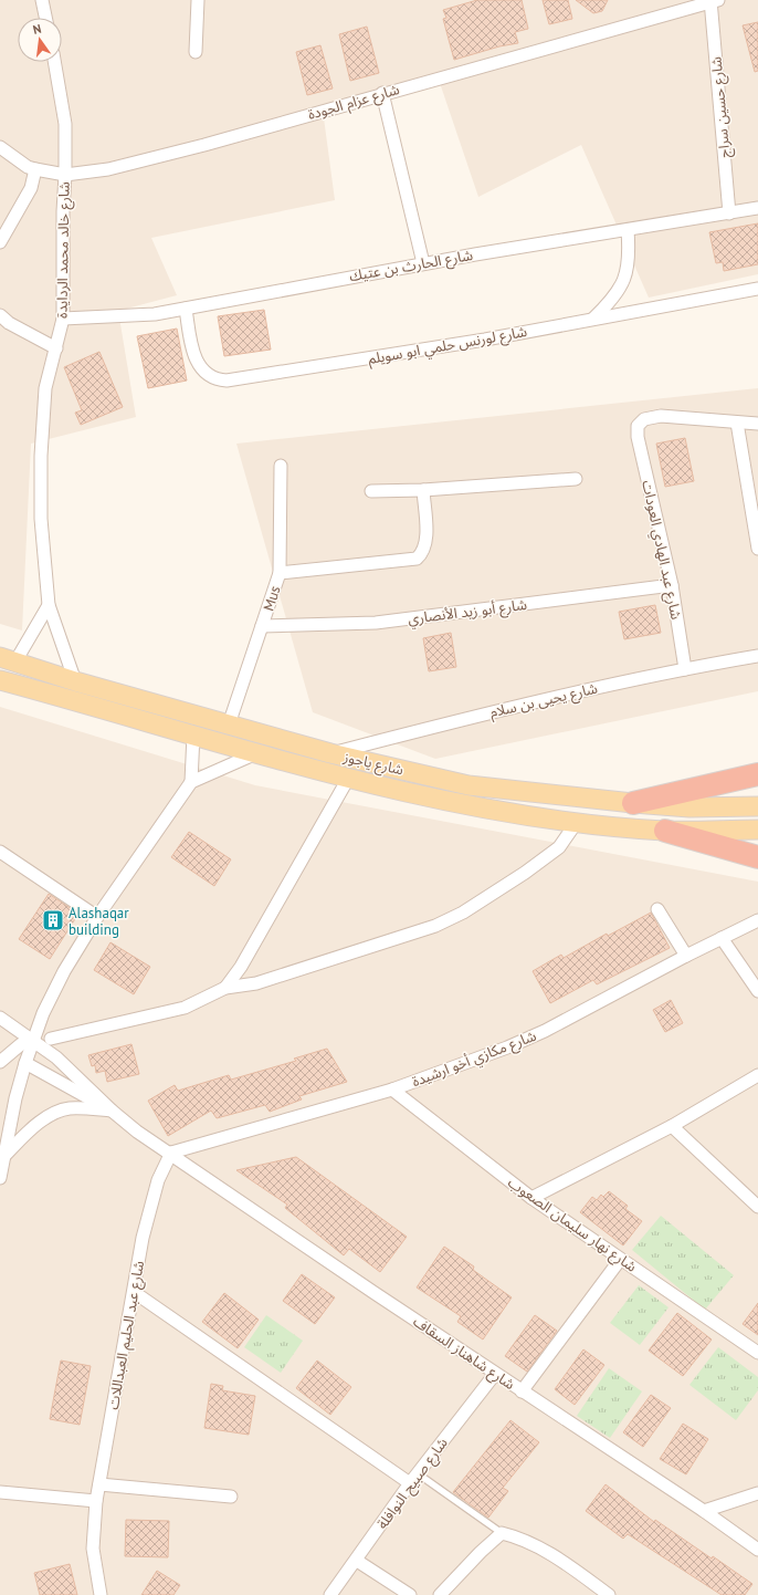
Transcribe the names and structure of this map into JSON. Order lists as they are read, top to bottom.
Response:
{
  "streets": {
    "main road": ["شارع ياجوز"],
    "street": [
      "شارع عزام الجودة",
      "شارع حسين سراج",
      "شارع خالد محمد الردايدة",
      "شارع الحارث بن عتيك",
      "شارع لورنس حلمي ابو سويلم",
      "شارع عبد الهادي العودات",
      "Mus",
      "شارع أبو زيد الأنصاري",
      "شارع يحيى بن سلام",
      "شارع مكازي أخو ارشيدة",
      "شارع نهار سليمان الصعوب",
      "شارع عبد الحليم العبداللات",
      "شارع شاهناز السقاف",
      "شارع صبيح النوافلة"
    ]
  },
  "crossings": [
    ["شارع عزام الجودة", "شارع حسين سراج"],
    ["شارع عزام الجودة", "شارع خالد محمد الردايدة"],
    ["شارع حسين سراج", "شارع الحارث بن عتيك"],
    ["شارع خالد محمد الردايدة", "شارع الحارث بن عتيك"],
    ["شارع خالد محمد الردايدة", "شارع ياجوز"],
    ["شارع الحارث بن عتيك", "شارع لورنس حلمي ابو سويلم"],
    ["شارع عبد الهادي العودات", "شارع أبو زيد الأنصاري"],
    ["شارع عبد الهادي العودات", "شارع يحيى بن سلام"],
    ["Mus", "شارع أبو زيد الأنصاري"],
    ["Mus", "شارع ياجوز"],
    ["شارع يحيى بن سلام", "شارع ياجوز"],
    ["شارع مكازي أخو ارشيدة", "شارع نهار سليمان الصعوب"],
    ["شارع مكازي أخو ارشيدة", "شارع عبد الحليم العبداللات"],
    ["شارع مكازي أخو ارشيدة", "شارع شاهناز السقاف"],
    ["شارع عبد الحليم العبداللات", "شارع شاهناز السقاف"],
    ["شارع شاهناز السقاف", "شارع صبيح النوافلة"]
  ],
  "places": {
    "building": ["Alashaqar building"]
  },
  "north": "top"
}
